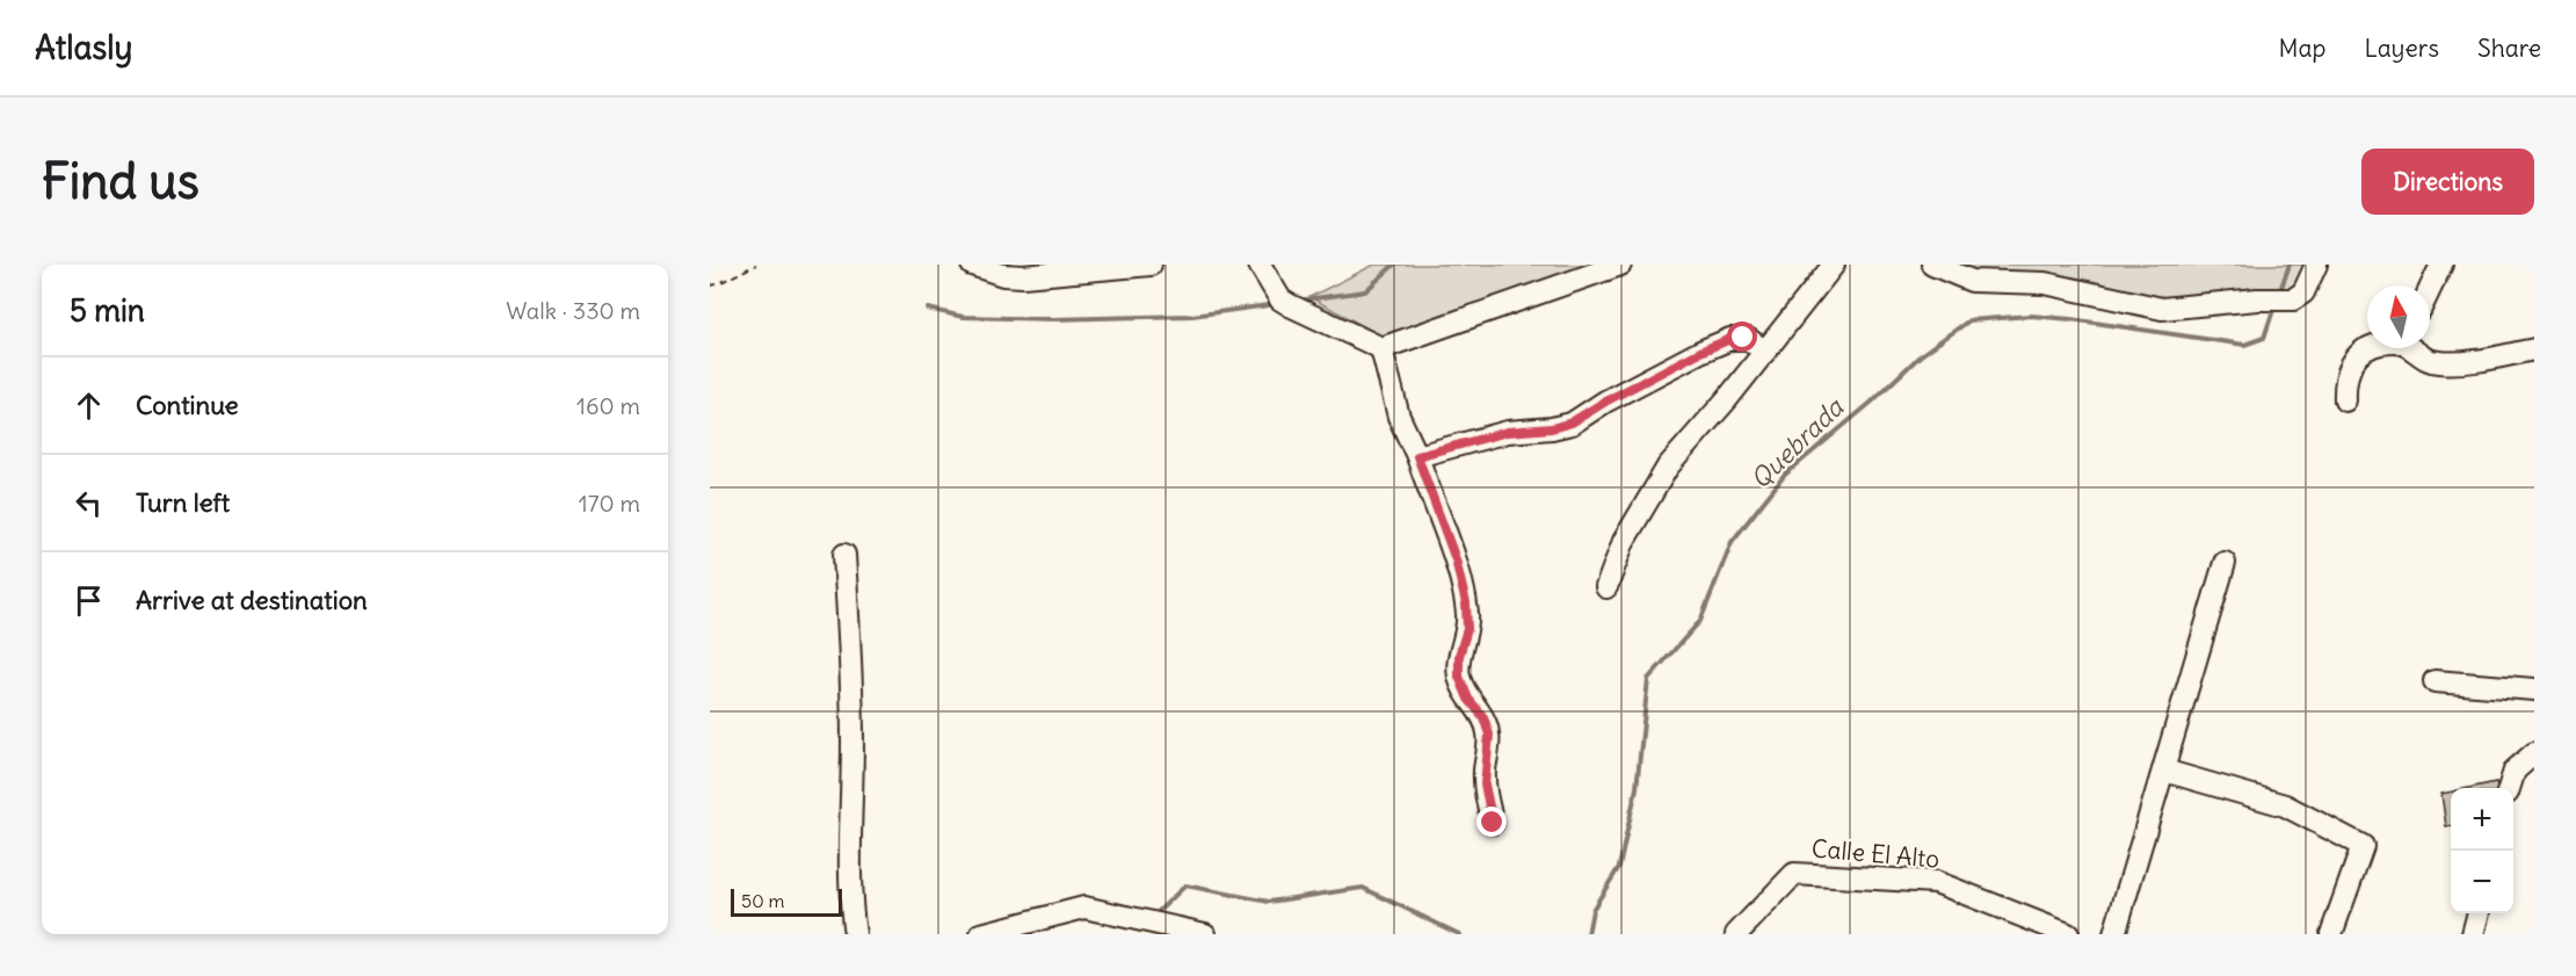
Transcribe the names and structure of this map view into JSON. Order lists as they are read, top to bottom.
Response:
{
  "streets": {
    "street": ["Calle El Alto"]
  },
  "water": ["Quebrada"],
  "scale_bar": "50 m",
  "north": "top",
  "page": {
    "header": "Atlasly",
    "nav": ["Map", "Layers", "Share"],
    "buttons": "Directions",
    "title": "Find us",
    "heading": ["5 min", "Walk · 330 m"],
    "list": [
      ["Continue", "160 m"],
      ["Turn left", "170 m"],
      "Arrive at destination"
    ],
    "map_buttons": ["+", "−"],
    "scale": "50 m"
  }
}
